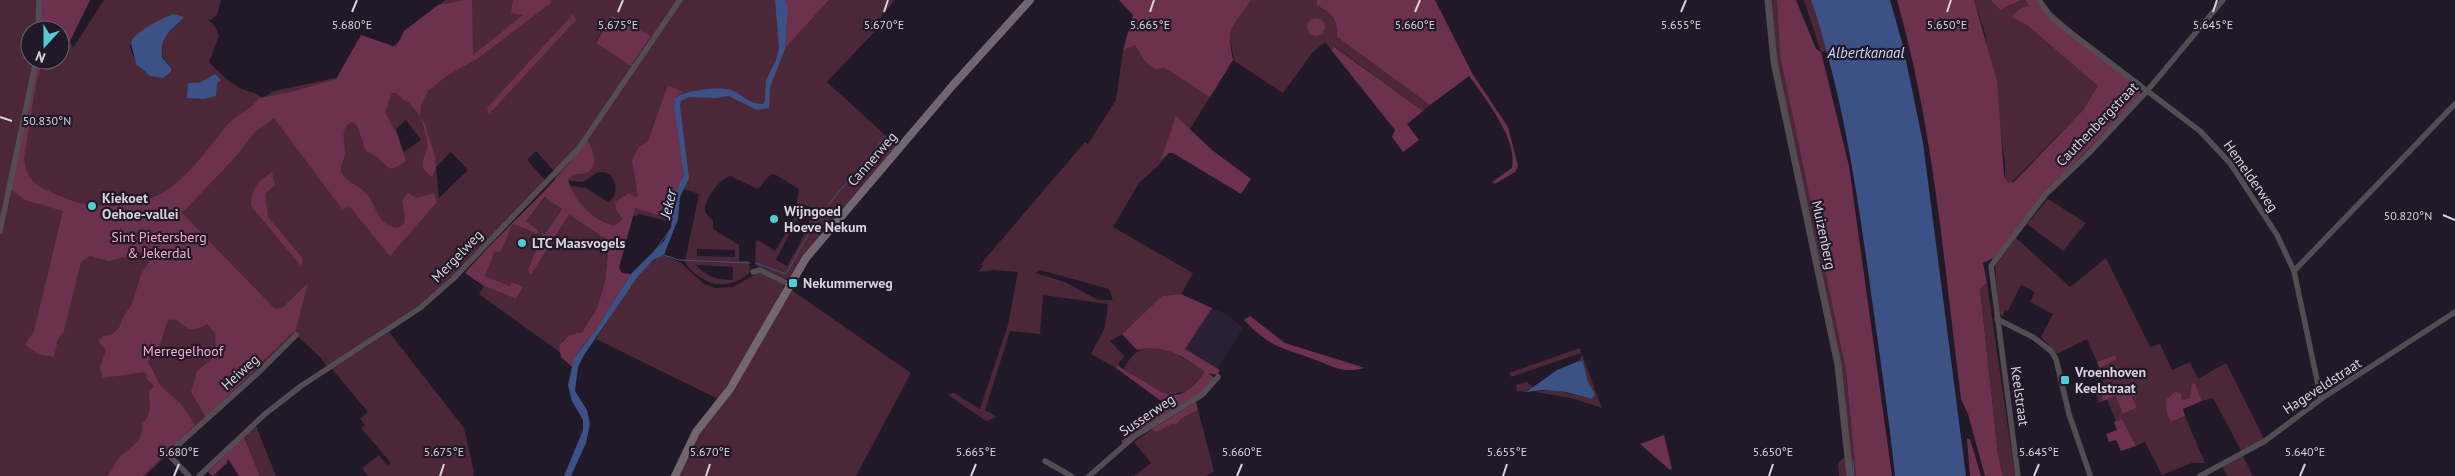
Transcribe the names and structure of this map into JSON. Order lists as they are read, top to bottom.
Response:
{
  "streets": {
    "main road": ["Cannerweg"],
    "street": [
      "Cauthenbergstraat",
      "Hemelderweg",
      "Muizenberg",
      "Mergelweg",
      "Heiweg",
      "Hageveldstraat",
      "Keelstraat",
      "Susserweg"
    ]
  },
  "crossings": [
    ["Cauthenbergstraat", "Hemelderweg"],
    ["Cauthenbergstraat", "Keelstraat"],
    ["Hemelderweg", "Hageveldstraat"]
  ],
  "water": ["Albertkanaal", "Jeker"],
  "parks": ["Sint Pietersberg & Jekerdal", "Merregelhoof"],
  "places": {
    "other": ["Kiekoet Oehoe-vallei", "Wijngoed Hoeve Nekum", "LTC Maasvogels"],
    "transit": ["Nekummerweg", "Vroenhoven Keelstraat"]
  },
  "north": "bottom",
  "coordinates": [
    "5.680°E",
    "5.675°E",
    "5.670°E",
    "5.665°E",
    "5.660°E",
    "5.655°E",
    "5.650°E",
    "5.645°E",
    "50.830°N",
    "50.820°N",
    "5.640°E"
  ]
}
